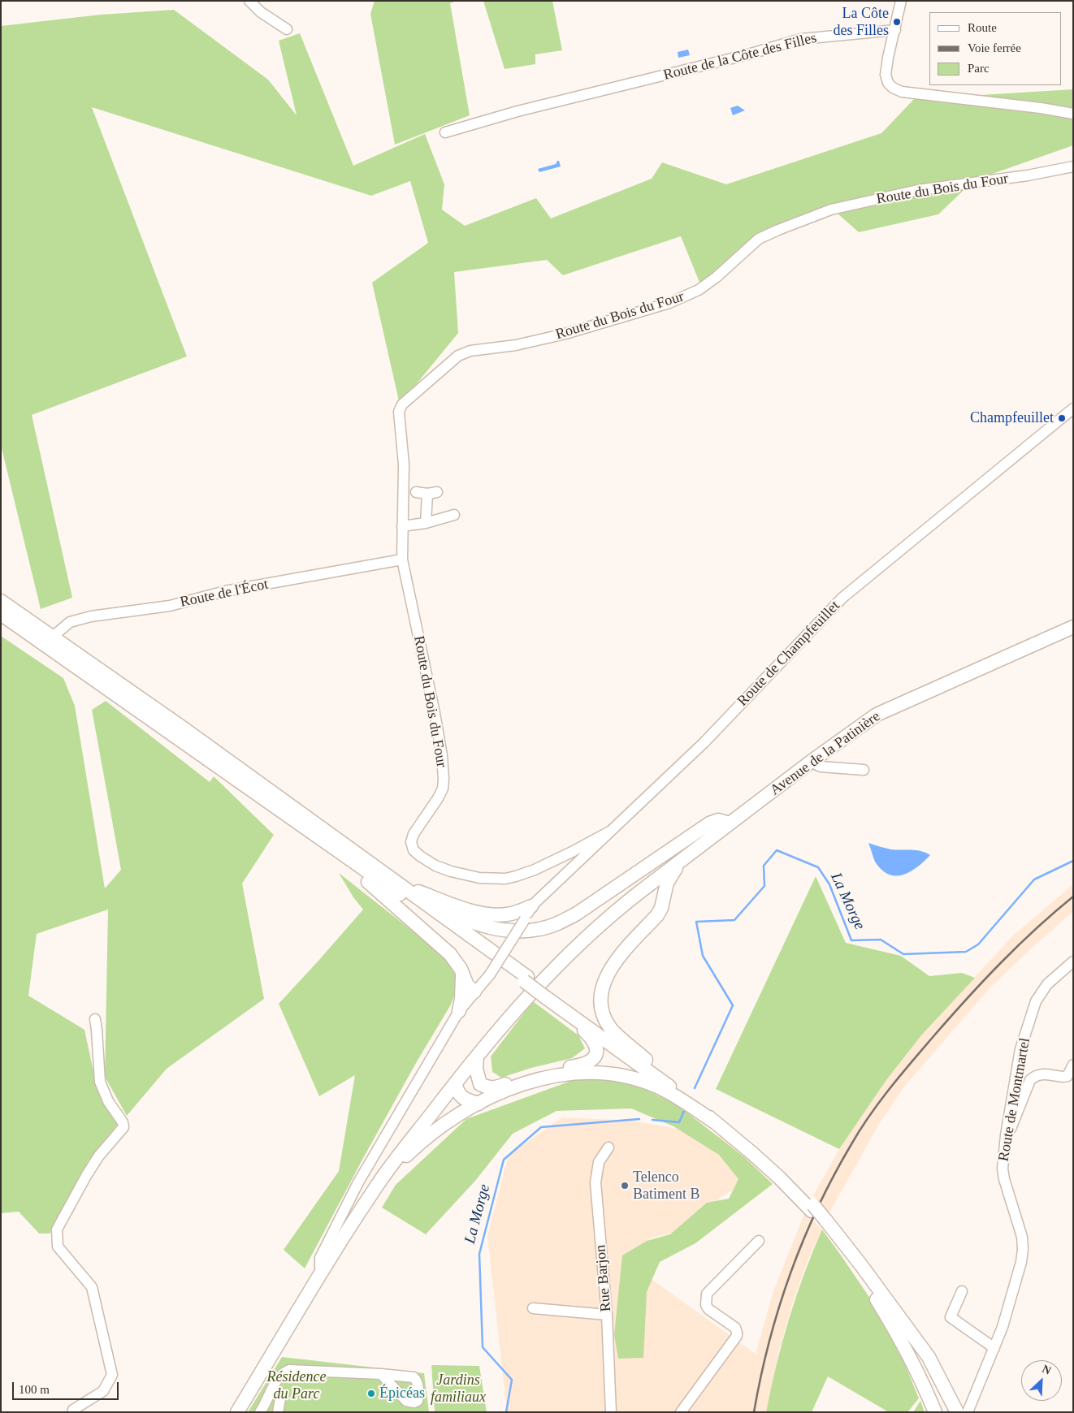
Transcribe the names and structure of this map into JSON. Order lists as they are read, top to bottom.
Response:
{
  "streets": {
    "main road": ["Avenue de la Patinière"],
    "street": [
      "Route de la Côte des Filles",
      "Route du Bois du Four",
      "Route de l'Écot",
      "Route de Champfeuillet",
      "Route de Montmartel",
      "Rue Barjon"
    ]
  },
  "crossings": [
    ["Route du Bois du Four", "Route de l'Écot"],
    ["Route du Bois du Four", "Route de Champfeuillet"]
  ],
  "water": ["La Morge"],
  "parks": ["Résidence du Parc", "Jardins familiaux"],
  "places": [
    "La Côte des Filles",
    "Champfeuillet",
    "Telenco Batiment B",
    "Épicéas"
  ],
  "legend": ["Route", "Voie ferrée", "Parc"],
  "scale_bar": "100 m",
  "north": "top right"
}
